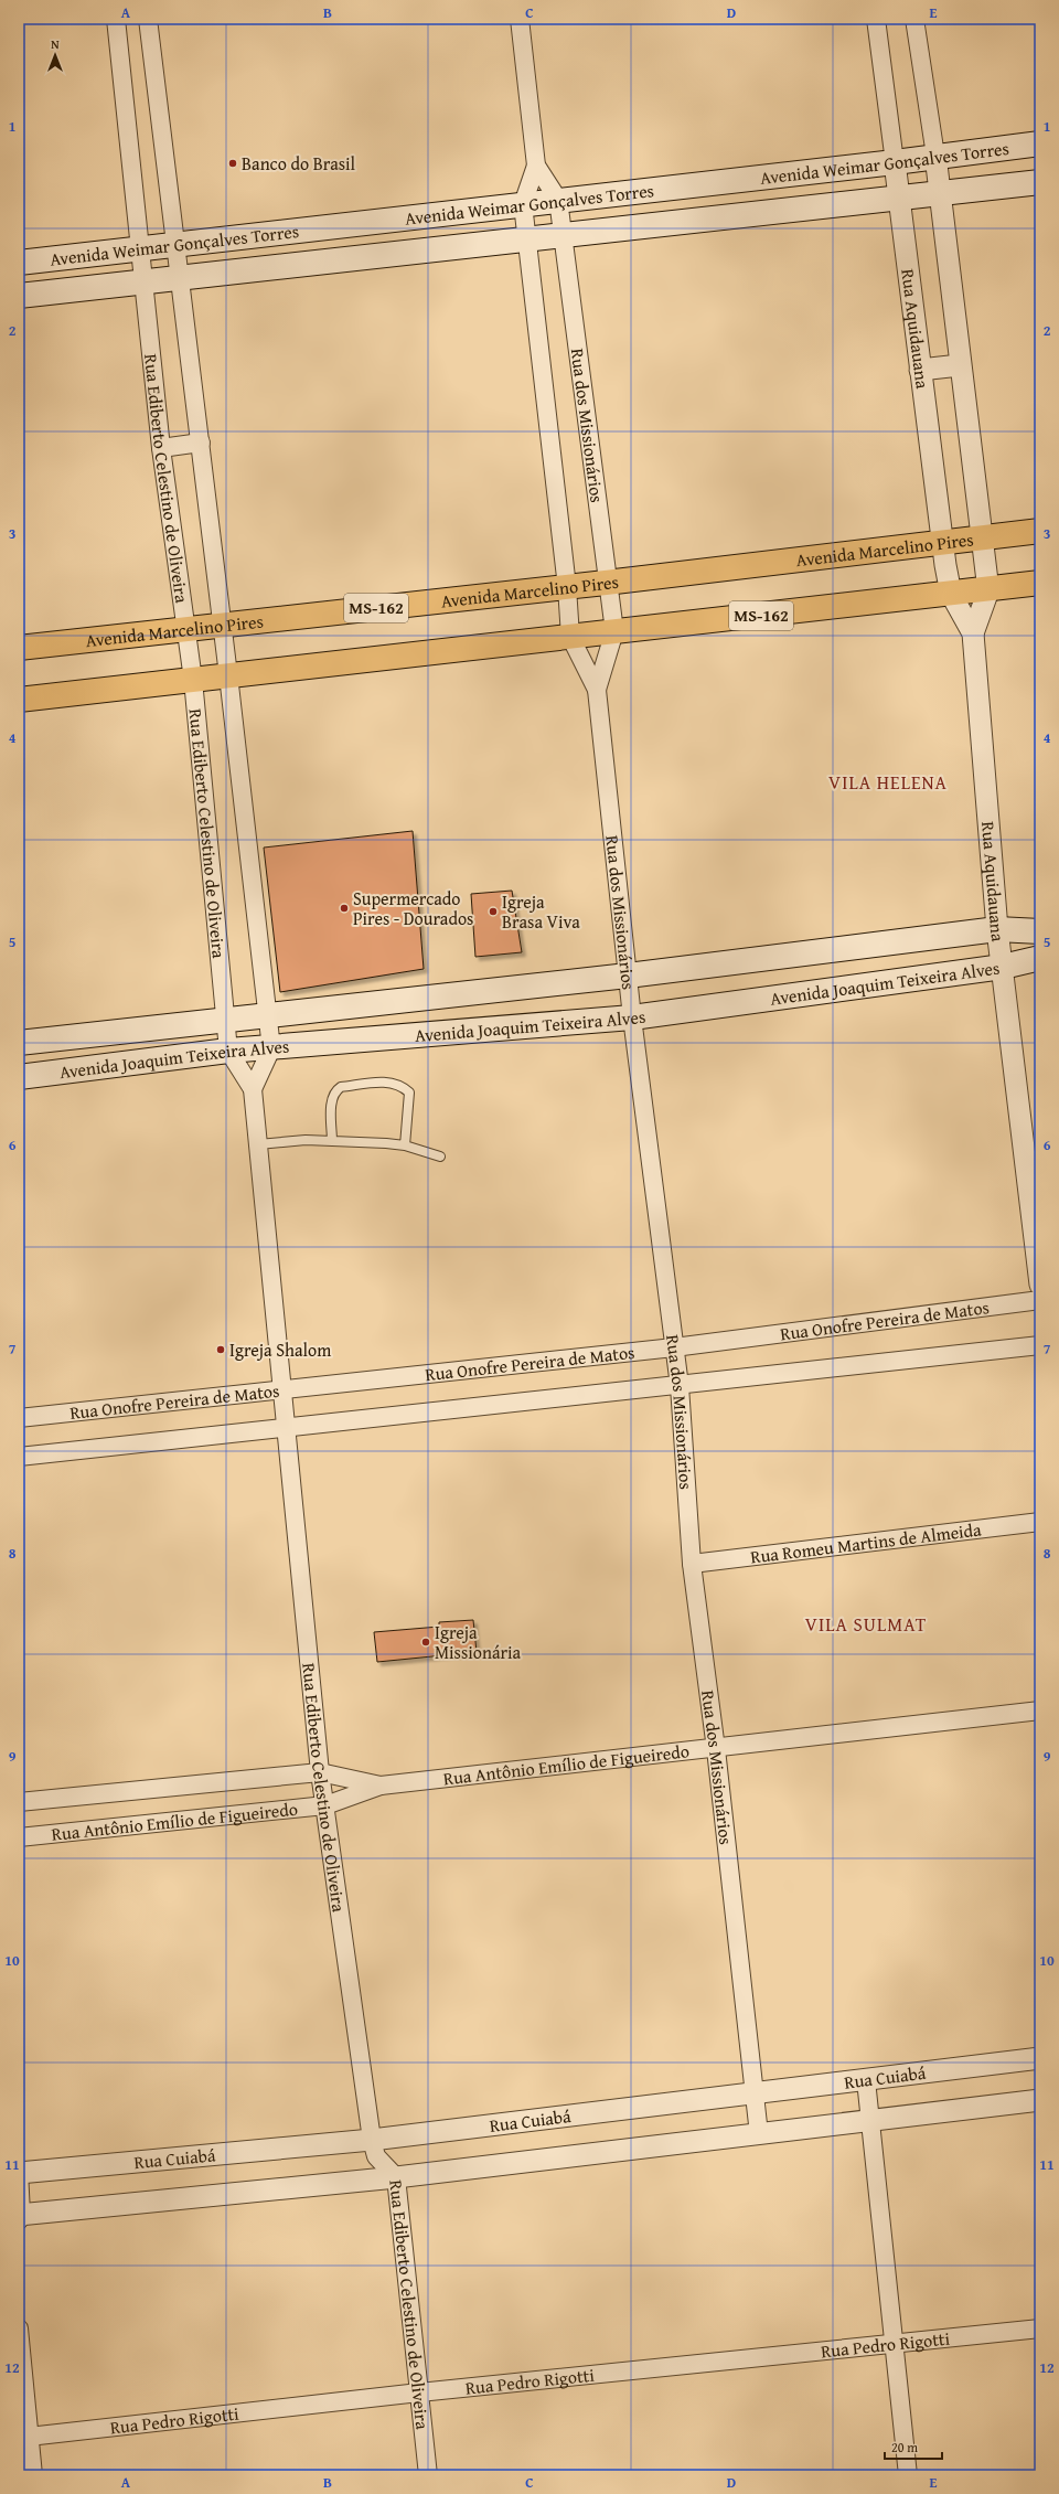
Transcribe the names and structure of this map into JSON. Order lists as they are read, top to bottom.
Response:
{
  "streets": {
    "main road": [
      "Avenida Weimar Gonçalves Torres",
      "Avenida Marcelino Pires",
      "MS-162",
      "Avenida Joaquim Teixeira Alves"
    ],
    "street": [
      "Rua Aquidauana",
      "Rua dos Missionários",
      "Rua Ediberto Celestino de Oliveira",
      "Rua Onofre Pereira de Matos",
      "Rua Romeu Martins de Almeida",
      "Rua Antônio Emílio de Figueiredo",
      "Rua Cuiabá",
      "Rua Pedro Rigotti"
    ]
  },
  "crossings": [
    ["Avenida Weimar Gonçalves Torres", "Rua Aquidauana"],
    ["Avenida Weimar Gonçalves Torres", "Rua dos Missionários"],
    ["Avenida Weimar Gonçalves Torres", "Rua Ediberto Celestino de Oliveira"],
    ["Rua Aquidauana", "Avenida Marcelino Pires"],
    ["Rua Aquidauana", "MS-162"],
    ["Rua Aquidauana", "Avenida Joaquim Teixeira Alves"],
    ["Rua dos Missionários", "Avenida Marcelino Pires"],
    ["Rua dos Missionários", "MS-162"],
    ["Rua dos Missionários", "Avenida Joaquim Teixeira Alves"],
    ["Rua dos Missionários", "Rua Onofre Pereira de Matos"],
    ["Rua dos Missionários", "Rua Romeu Martins de Almeida"],
    ["Rua dos Missionários", "Rua Antônio Emílio de Figueiredo"],
    ["Rua dos Missionários", "Rua Cuiabá"],
    ["Rua Ediberto Celestino de Oliveira", "Avenida Marcelino Pires"],
    ["Rua Ediberto Celestino de Oliveira", "MS-162"],
    ["Rua Ediberto Celestino de Oliveira", "Avenida Joaquim Teixeira Alves"],
    ["Rua Ediberto Celestino de Oliveira", "Rua Onofre Pereira de Matos"],
    ["Rua Ediberto Celestino de Oliveira", "Rua Antônio Emílio de Figueiredo"],
    ["Rua Ediberto Celestino de Oliveira", "Rua Cuiabá"],
    ["Rua Ediberto Celestino de Oliveira", "Rua Pedro Rigotti"]
  ],
  "districts": ["VILA HELENA", "VILA SULMAT"],
  "places": [
    "Banco do Brasil",
    "Supermercado Pires - Dourados",
    "Igreja Brasa Viva",
    "Igreja Shalom",
    "Igreja Missionária"
  ],
  "scale_bar": "20 m",
  "north": "top",
  "grid": {
    "columns": [
      "A",
      "B",
      "C",
      "D",
      "E"
    ],
    "rows": [
      "1",
      "2",
      "3",
      "4",
      "5",
      "6",
      "7",
      "8",
      "9",
      "10",
      "11",
      "12"
    ]
  }
}
